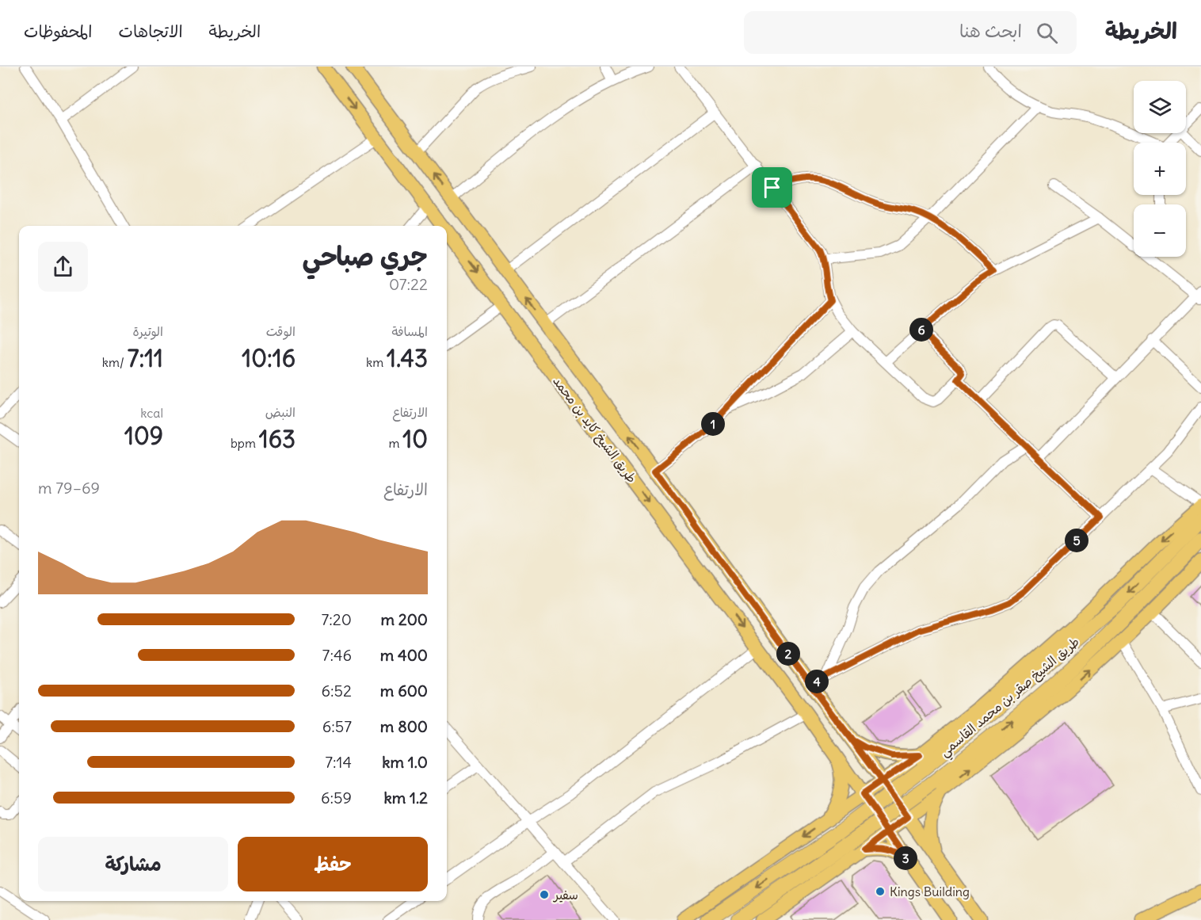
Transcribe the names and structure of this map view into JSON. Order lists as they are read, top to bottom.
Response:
{
  "streets": {
    "highway": ["طريق الشيخ صقر بن محمد القاسمي"],
    "main road": ["طريق الشيخ كايد بن محمد"]
  },
  "places": ["Kings Building", "سفير"],
  "page": {
    "header": "الخريطة",
    "search": "ابحث هنا",
    "nav": ["الخريطة", "الاتجاهات", "المحفوظات"],
    "map_buttons": ["+", "−"],
    "heading": ["جري صباحي", "07:22"],
    "stats": [
      ["المسافة", "1.43 km"],
      ["الوقت", "10:16"],
      ["الوتيرة", "7:11 /km"],
      ["الارتفاع", "10 m"],
      ["النبض", "163 bpm"],
      ["kcal", "109"]
    ],
    "pins": [
      "6",
      "1",
      "5",
      "2",
      "4",
      "3"
    ],
    "chart": ["الارتفاع", "69–79 m"],
    "list": [
      {
        "name": "200 m",
        "note": "7:20"
      },
      {
        "name": "400 m",
        "note": "7:46"
      },
      {
        "name": "600 m",
        "note": "6:52"
      },
      {
        "name": "800 m",
        "note": "6:57"
      },
      {
        "name": "1.0 km",
        "note": "7:14"
      },
      {
        "name": "1.2 km",
        "note": "6:59"
      }
    ],
    "buttons": ["حفظ", "مشاركة"]
  }
}
